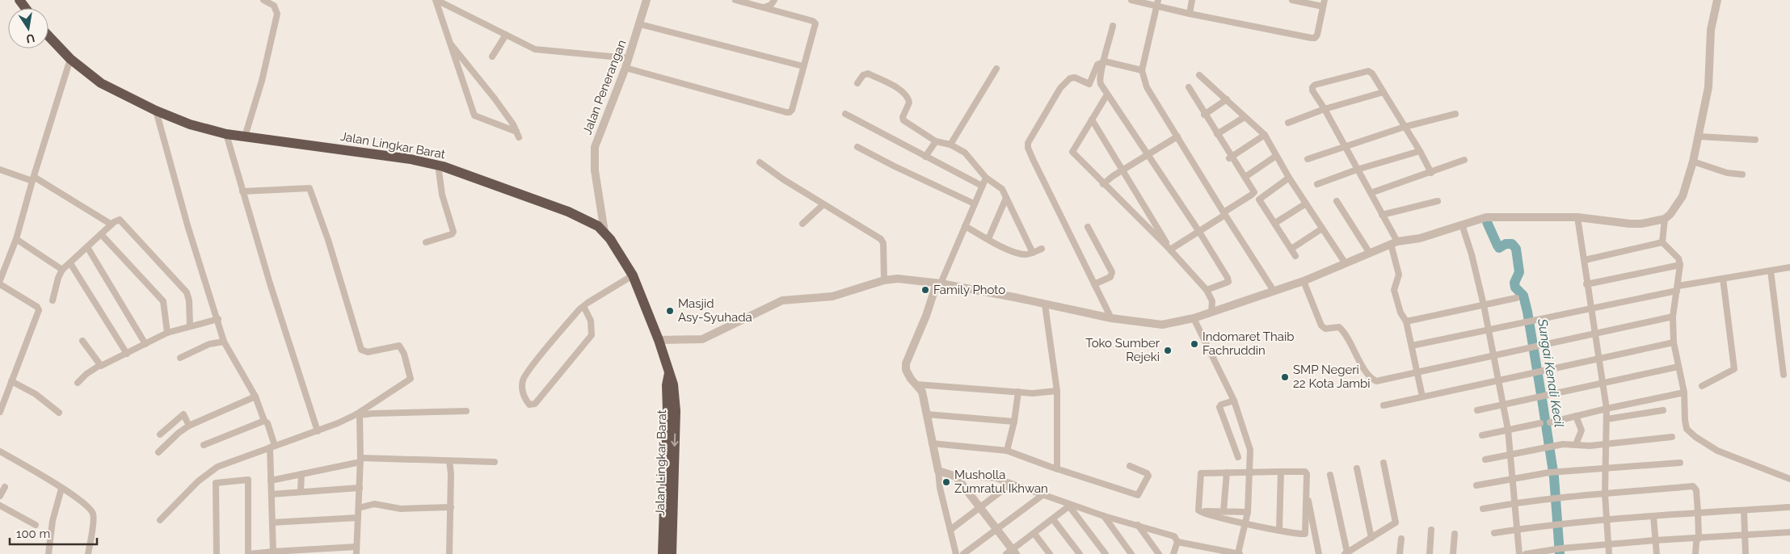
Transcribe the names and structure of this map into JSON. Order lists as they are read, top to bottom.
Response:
{
  "streets": {
    "highway": ["Jalan Lingkar Barat"],
    "street": ["Jalan Penerangan"]
  },
  "crossings": [
    ["Jalan Penerangan", "Jalan Lingkar Barat"]
  ],
  "water": ["Sungai Kenali Kecil"],
  "places": [
    "Family Photo",
    "Masjid Asy-Syuhada",
    "Indomaret Thaib Fachruddin",
    "Toko Sumber Rejeki",
    "SMP Negeri 22 Kota Jambi",
    "Musholla Zumratul Ikhwan"
  ],
  "scale_bar": "100 m",
  "north": "bottom"
}
